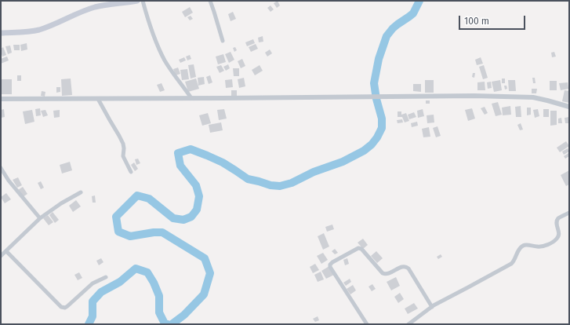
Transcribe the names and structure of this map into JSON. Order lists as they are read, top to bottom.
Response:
{
  "scale_bar": "100 m"
}
